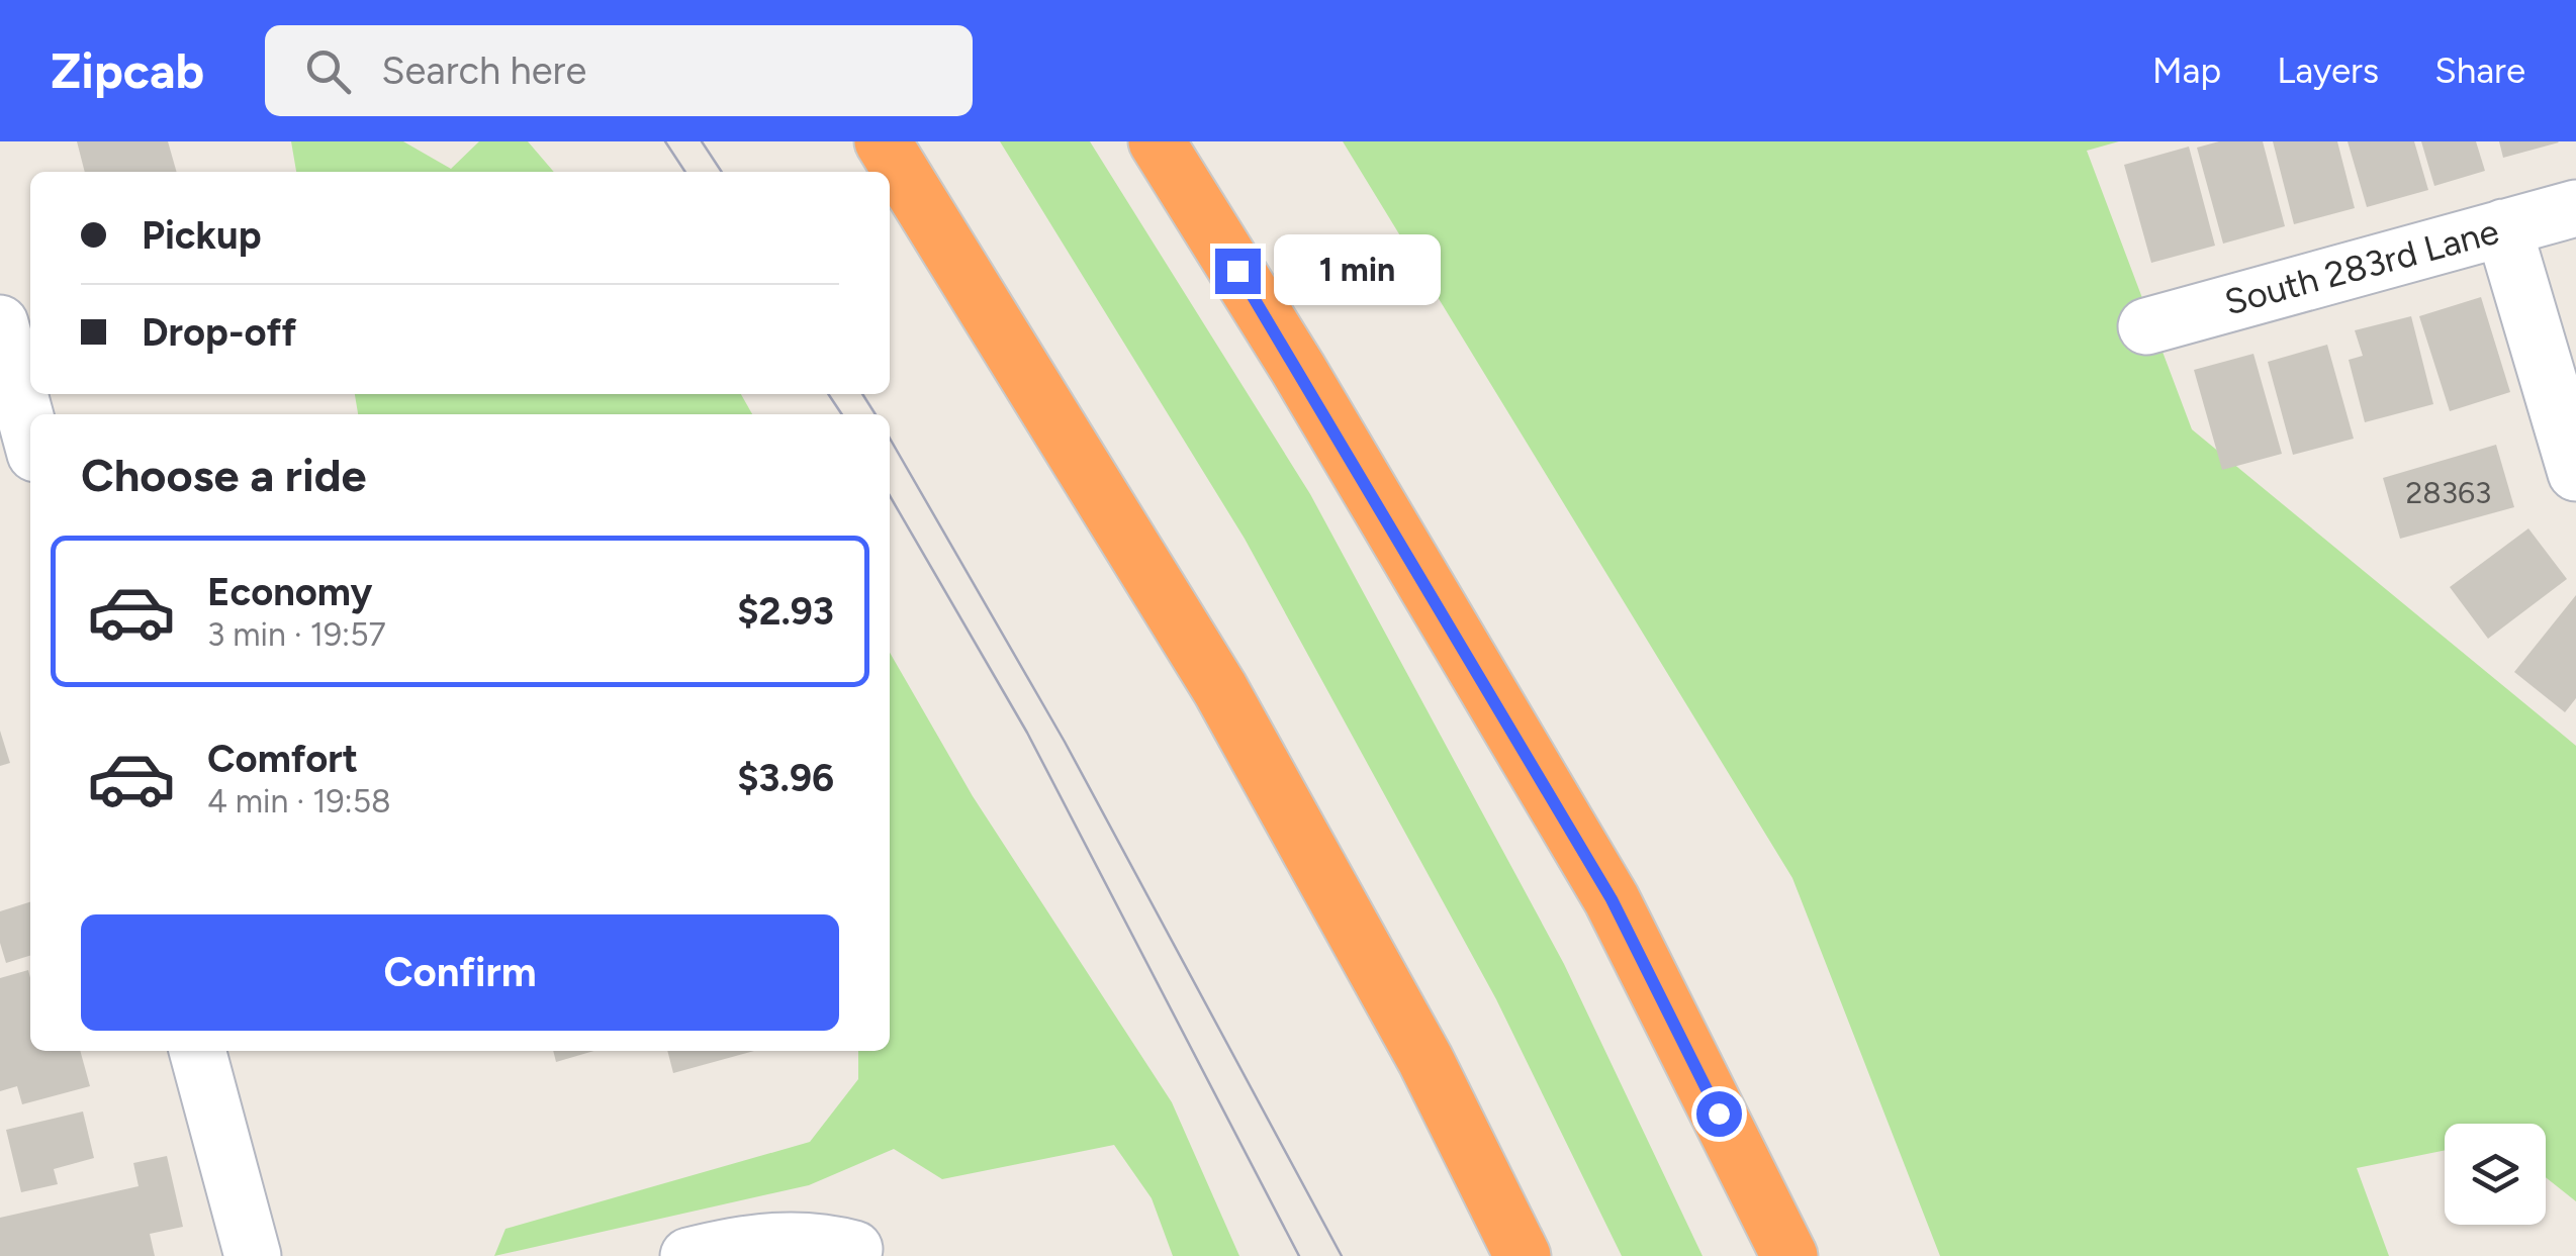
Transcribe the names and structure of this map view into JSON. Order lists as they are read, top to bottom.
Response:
{
  "streets": {
    "street": ["South 283rd Lane"]
  },
  "house_numbers": ["28363"],
  "page": {
    "header": "Zipcab",
    "search": "Search here",
    "nav": ["Map", "Layers", "Share"],
    "banner": ["Pickup", "Drop-off"],
    "bubble": "1 min",
    "heading": "Choose a ride",
    "list": [
      {
        "name": "Economy",
        "note": "3 min · 19:57",
        "value": "$2.93"
      },
      {
        "name": "Comfort",
        "note": "4 min · 19:58",
        "value": "$3.96"
      }
    ],
    "buttons": "Confirm"
  }
}
